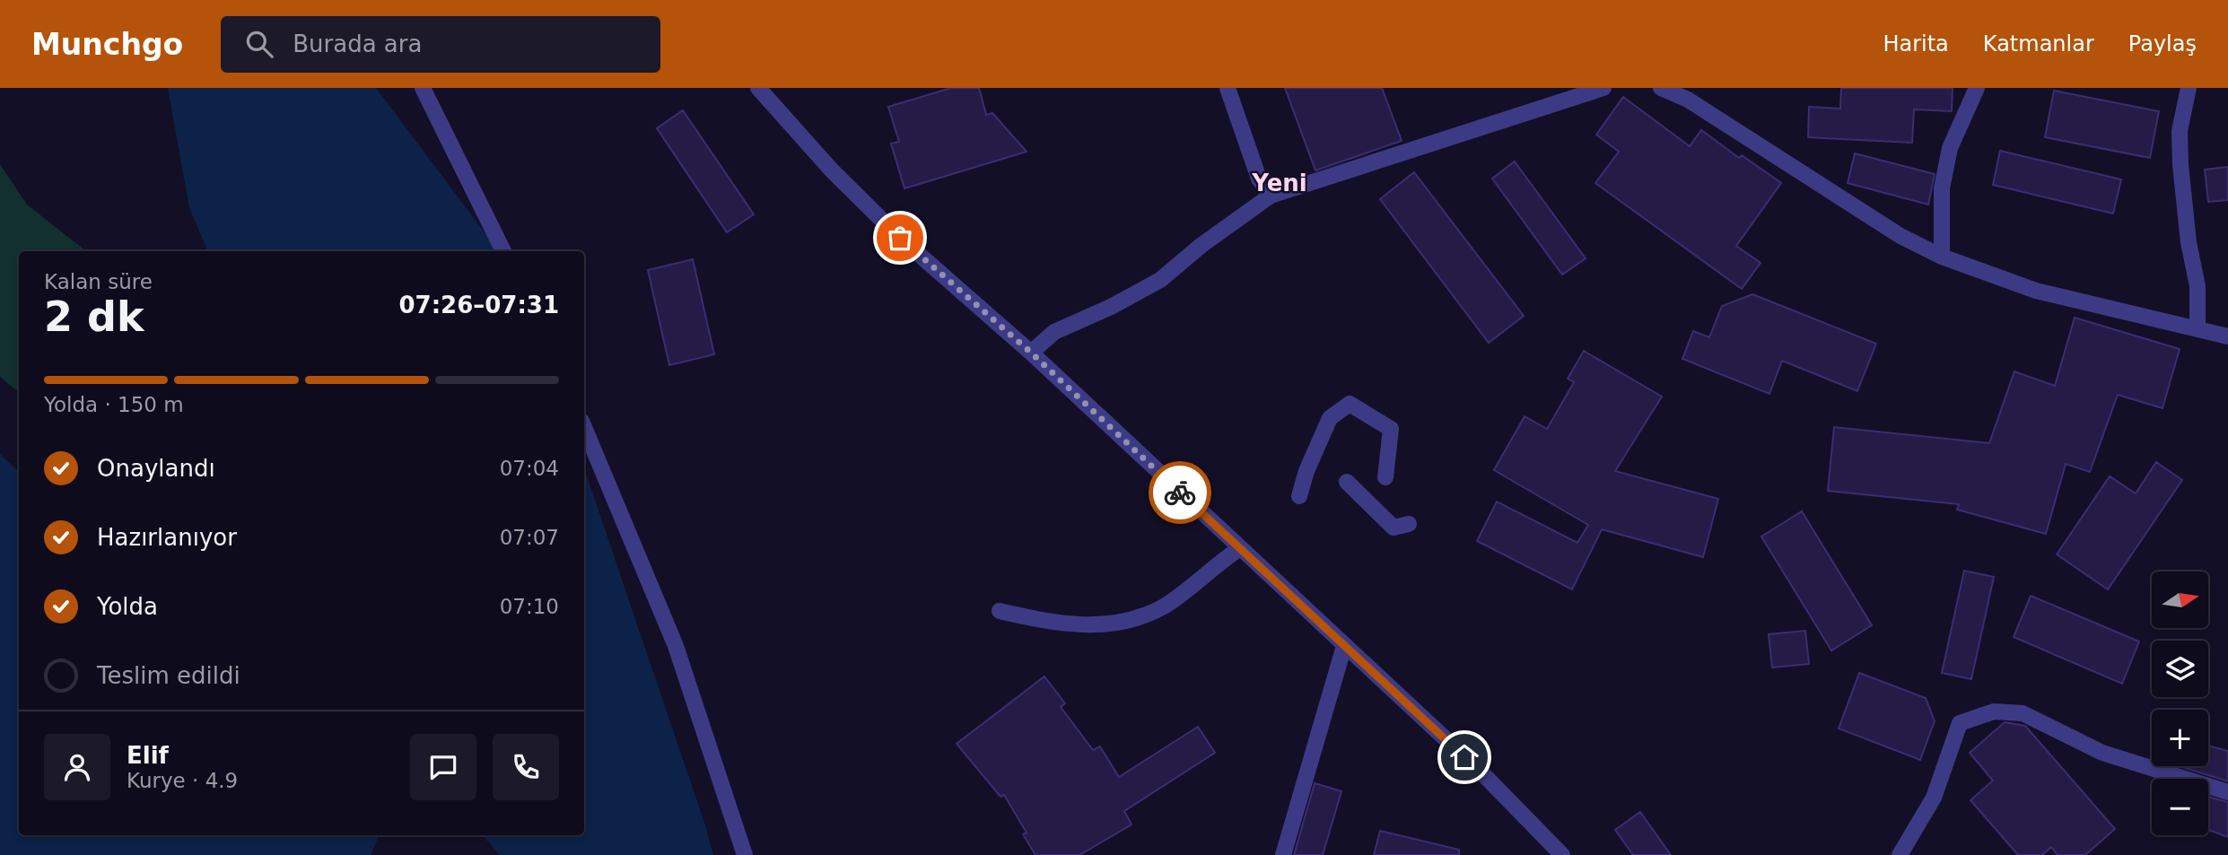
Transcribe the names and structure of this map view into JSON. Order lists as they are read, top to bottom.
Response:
{
  "districts": ["Yeni"],
  "north": "right",
  "page": {
    "header": "Munchgo",
    "search": "Burada ara",
    "nav": ["Harita", "Katmanlar", "Paylaş"],
    "heading": ["2 dk", "Kalan süre", "07:26–07:31"],
    "panel": ["Elif", "Kurye · 4.9"],
    "bar": "Yolda · 150 m",
    "list": [
      ["Onaylandı", "07:04"],
      ["Hazırlanıyor", "07:07"],
      ["Yolda", "07:10"],
      "Teslim edildi"
    ],
    "map_buttons": ["+", "−"]
  }
}
